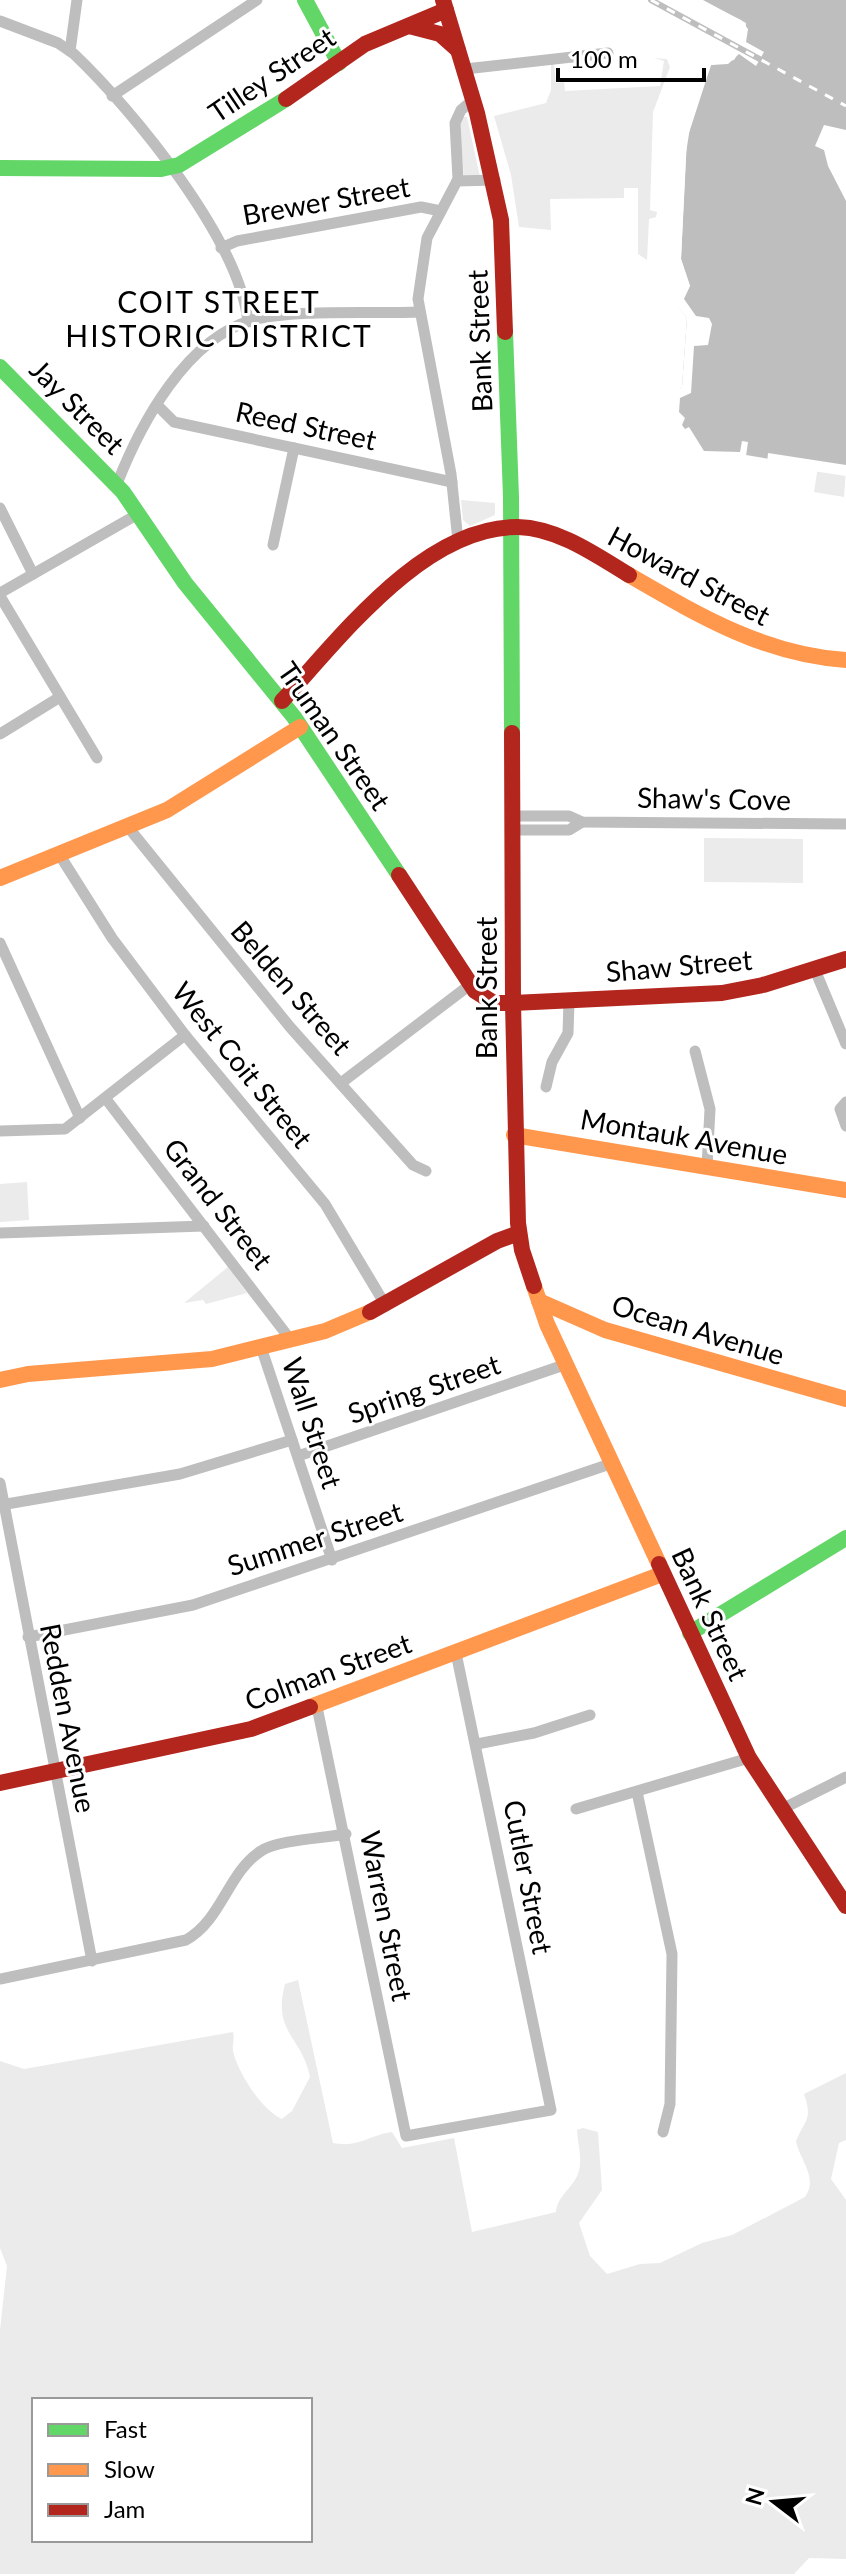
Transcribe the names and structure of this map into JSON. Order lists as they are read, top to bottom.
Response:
{
  "streets": {
    "main road": [
      "Tilley Street",
      "Bank Street",
      "Jay Street",
      "Howard Street",
      "Truman Street",
      "Shaw Street",
      "Montauk Avenue",
      "Ocean Avenue",
      "Colman Street"
    ],
    "street": [
      "Brewer Street",
      "Reed Street",
      "Shaw's Cove",
      "Belden Street",
      "West Coit Street",
      "Grand Street",
      "Spring Street",
      "Wall Street",
      "Summer Street",
      "Redden Avenue",
      "Cutler Street",
      "Warren Street"
    ]
  },
  "crossings": [
    ["Tilley Street", "Bank Street"],
    ["Bank Street", "Howard Street"],
    ["Bank Street", "Truman Street"],
    ["Bank Street", "Shaw's Cove"],
    ["Bank Street", "Shaw Street"],
    ["Bank Street", "Montauk Avenue"],
    ["Bank Street", "Ocean Avenue"],
    ["Bank Street", "Spring Street"],
    ["Bank Street", "Summer Street"],
    ["Bank Street", "Colman Street"],
    ["Jay Street", "Truman Street"],
    ["Truman Street", "Shaw Street"],
    ["Spring Street", "Wall Street"],
    ["Wall Street", "Summer Street"],
    ["Summer Street", "Redden Avenue"],
    ["Colman Street", "Redden Avenue"],
    ["Colman Street", "Cutler Street"],
    ["Colman Street", "Warren Street"],
    ["Cutler Street", "Warren Street"]
  ],
  "districts": ["COIT STREET HISTORIC DISTRICT"],
  "legend": ["Fast", "Slow", "Jam"],
  "scale_bar": "100 m",
  "north": "left"
}
